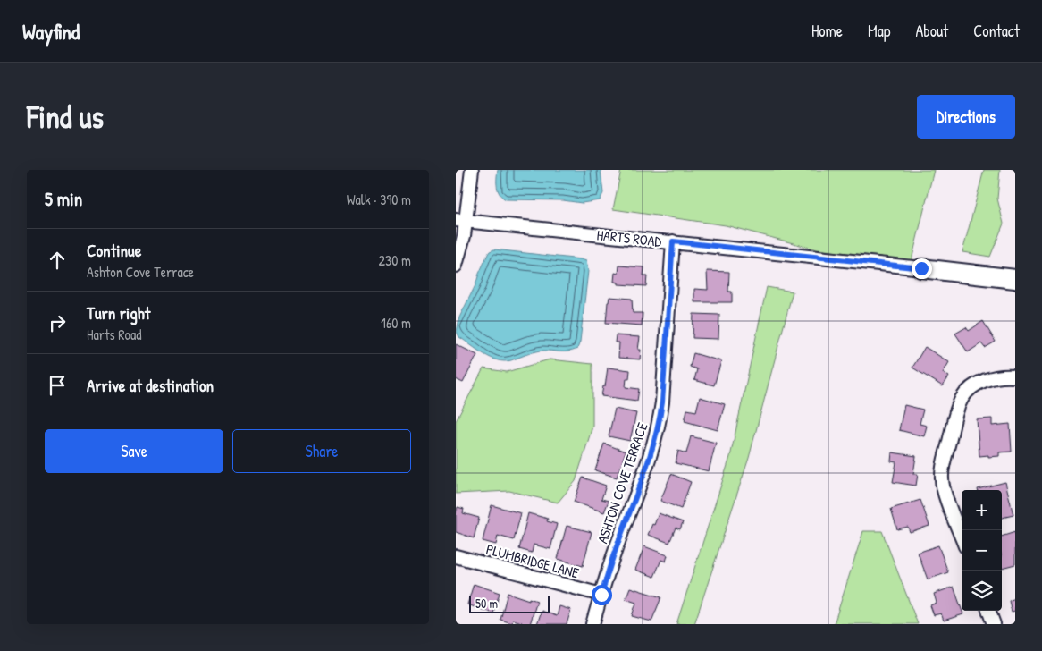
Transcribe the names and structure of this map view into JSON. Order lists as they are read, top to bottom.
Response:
{
  "streets": {
    "street": ["HARTS ROAD", "ASHTON COVE TERRACE", "PLUMBRIDGE LANE"]
  },
  "crossings": [
    ["HARTS ROAD", "ASHTON COVE TERRACE"],
    ["ASHTON COVE TERRACE", "PLUMBRIDGE LANE"]
  ],
  "scale_bar": "50 m",
  "page": {
    "header": "Wayfind",
    "nav": [
      "Home",
      "Map",
      "About",
      "Contact"
    ],
    "buttons": [
      "Directions",
      ["Save", "Share"]
    ],
    "title": "Find us",
    "heading": ["5 min", "Walk · 390 m"],
    "list": [
      ["Continue", "Ashton Cove Terrace", "230 m"],
      ["Turn right", "Harts Road", "160 m"],
      "Arrive at destination"
    ],
    "map_buttons": ["+", "−"],
    "scale": "50 m"
  }
}
